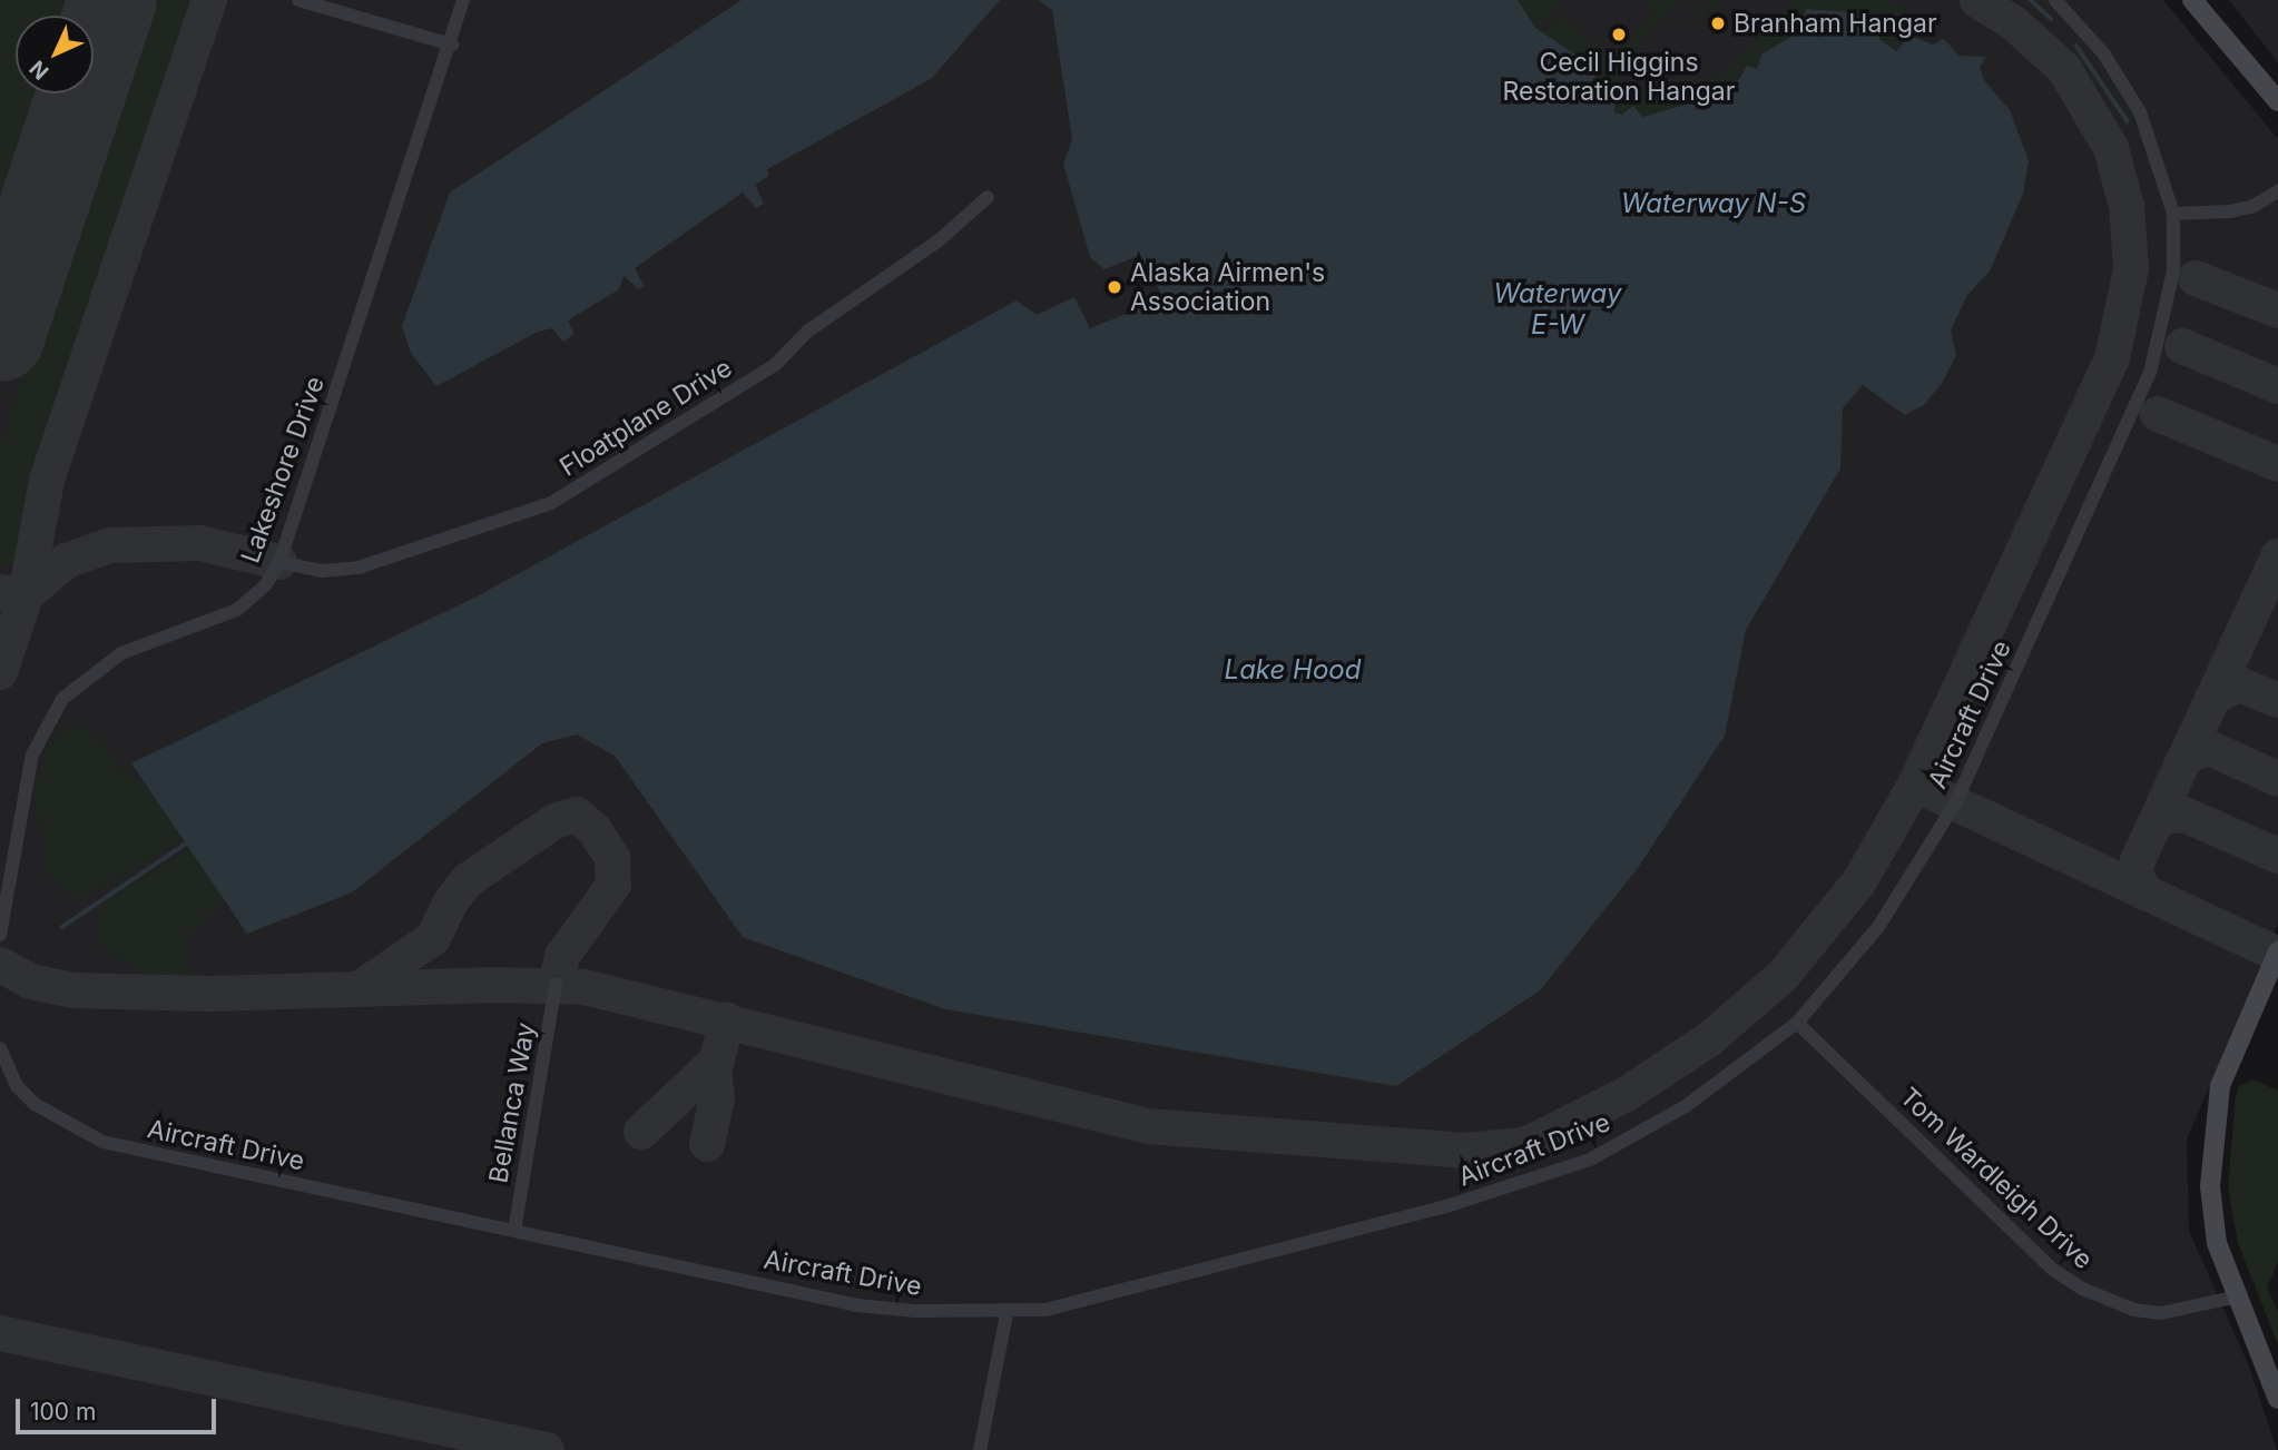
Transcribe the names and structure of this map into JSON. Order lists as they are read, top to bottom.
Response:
{
  "streets": {
    "street": [
      "Floatplane Drive",
      "Lakeshore Drive",
      "Aircraft Drive",
      "Bellanca Way",
      "Tom Wardleigh Drive"
    ]
  },
  "crossings": [
    ["Floatplane Drive", "Lakeshore Drive"],
    ["Aircraft Drive", "Bellanca Way"],
    ["Aircraft Drive", "Tom Wardleigh Drive"]
  ],
  "water": ["Waterway N-S", "Waterway E-W", "Lake Hood"],
  "places": ["Branham Hangar", "Cecil Higgins Restoration Hangar", "Alaska Airmen's Association"],
  "scale_bar": "100 m",
  "north": "bottom left"
}
